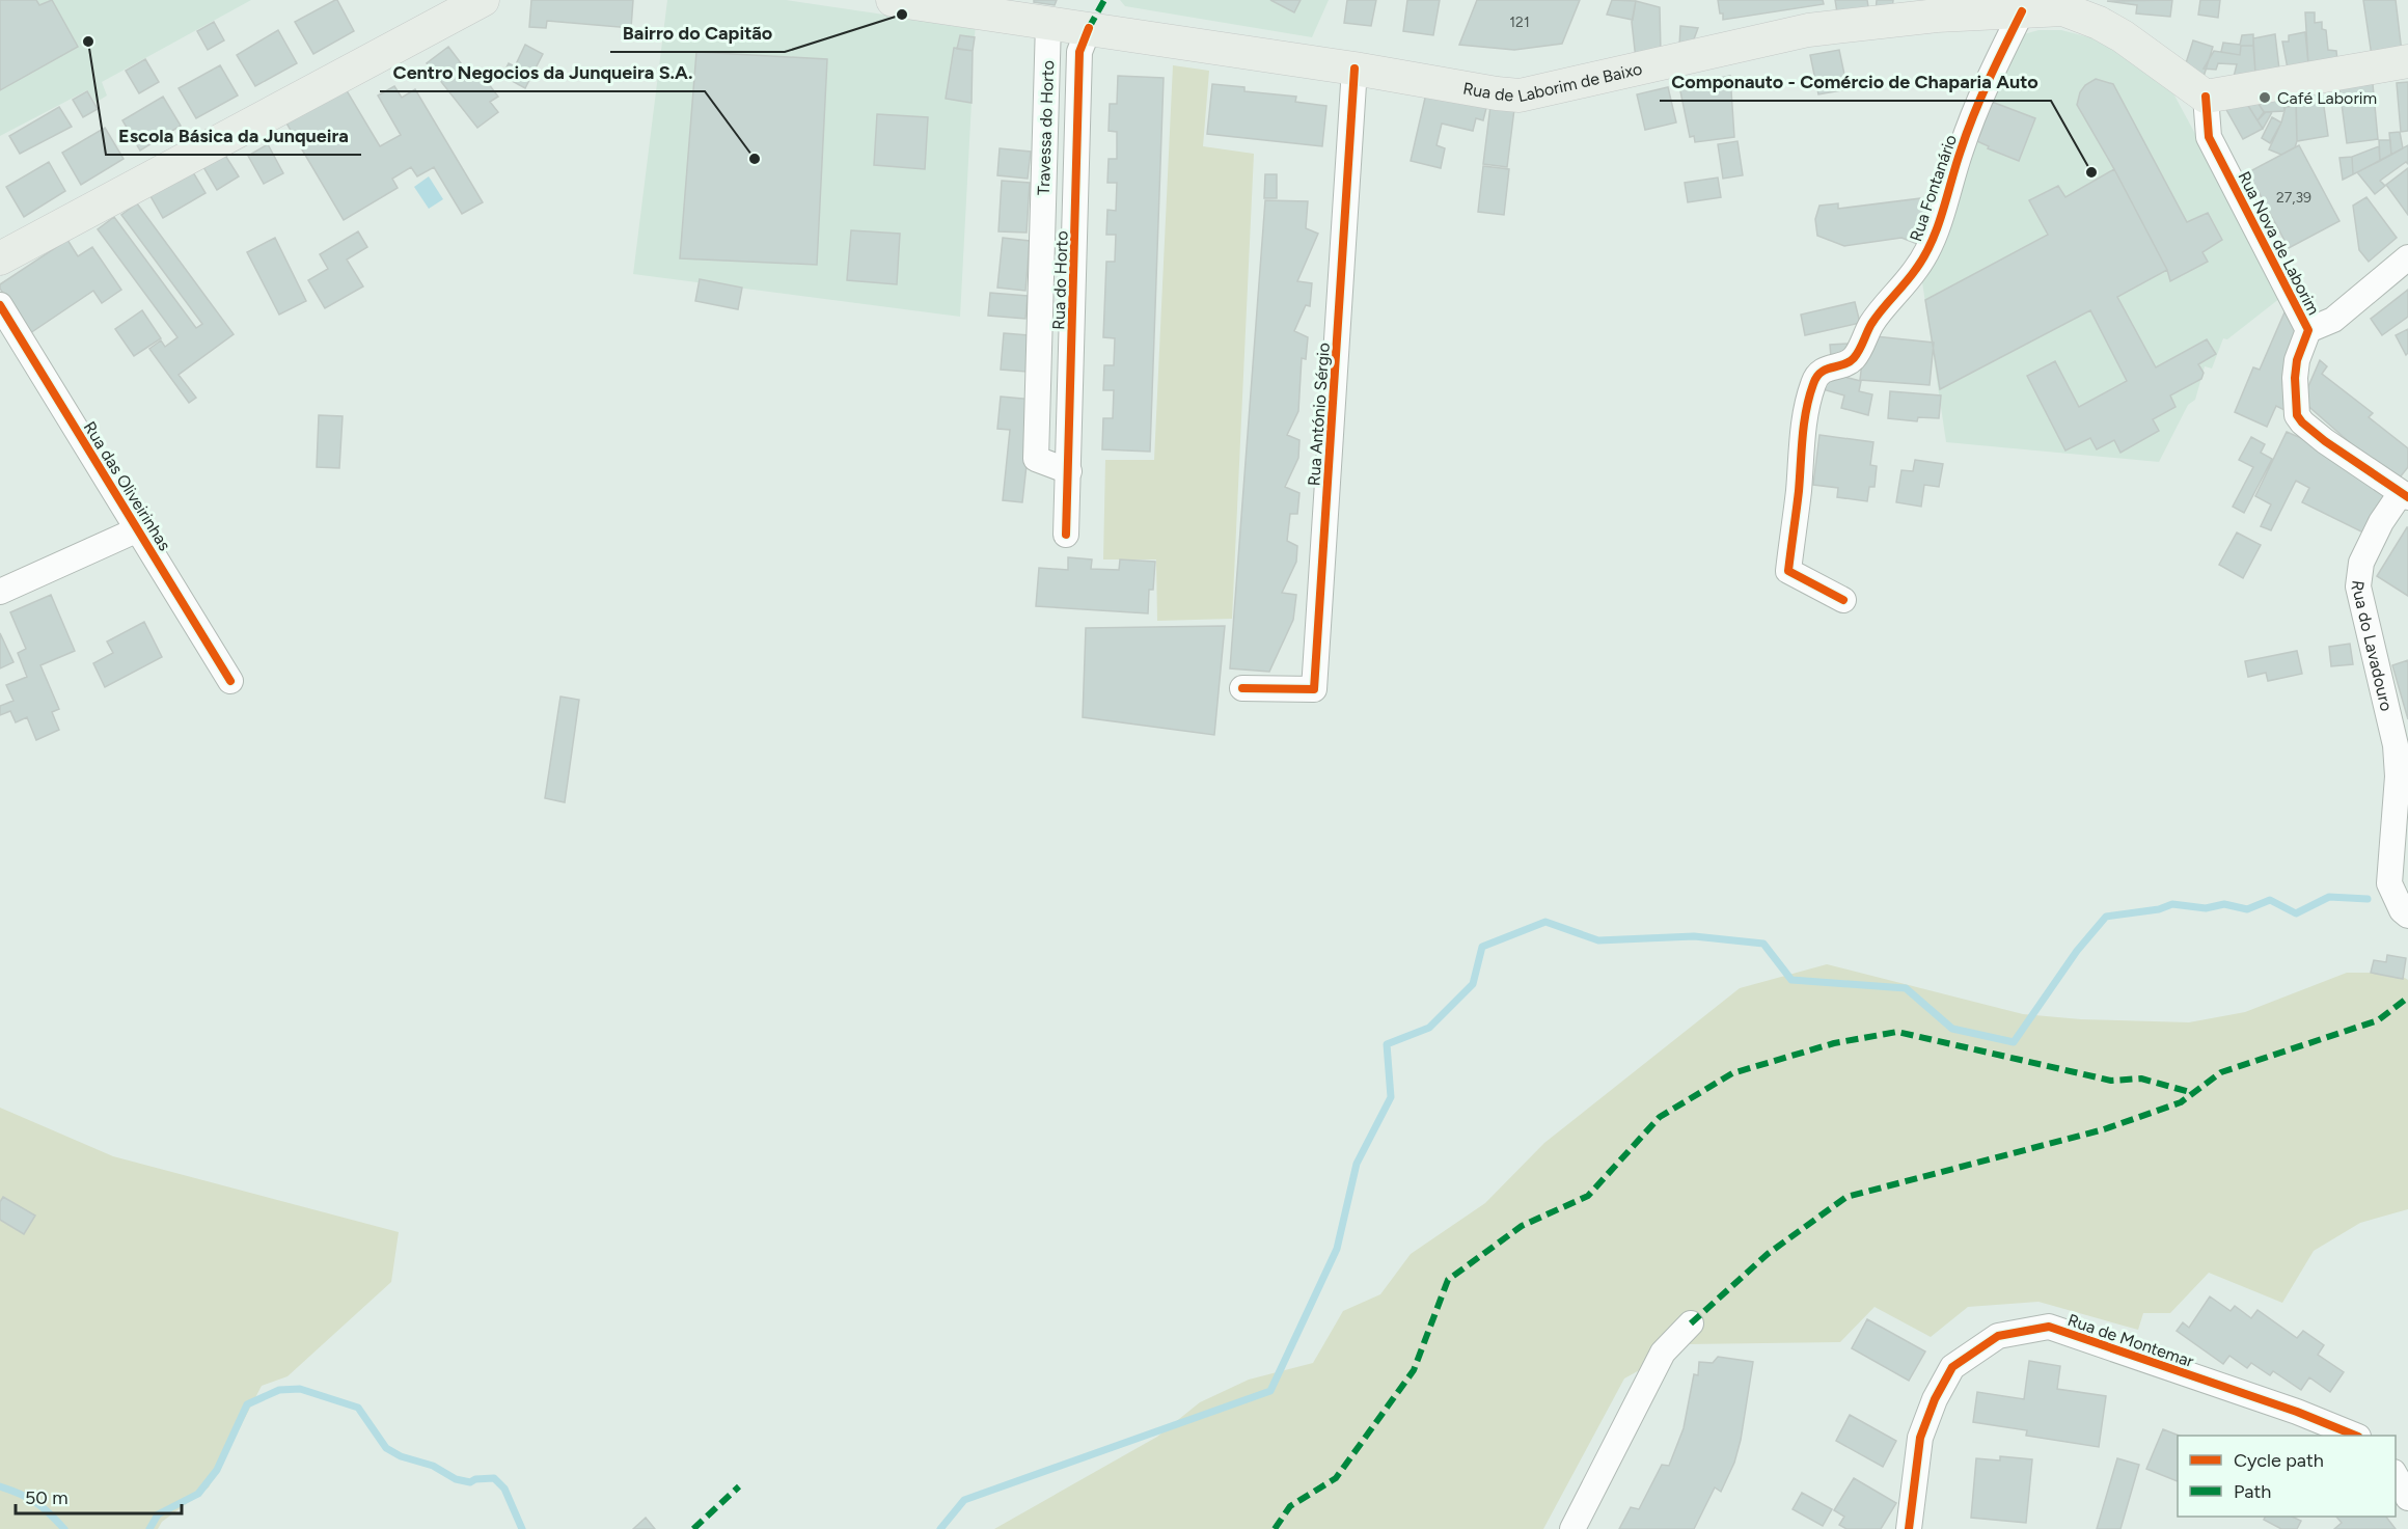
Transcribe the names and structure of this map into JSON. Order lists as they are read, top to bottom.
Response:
{
  "streets": {
    "main road": ["Rua de Laborim de Baixo"],
    "street": [
      "Travessa do Horto",
      "Rua Fontanário",
      "Rua Nova de Laborim",
      "Rua do Horto",
      "Rua António Sérgio",
      "Rua das Oliveirinhas",
      "Rua do Lavadouro",
      "Rua de Montemar"
    ]
  },
  "crossings": [
    ["Rua de Laborim de Baixo", "Travessa do Horto"],
    ["Rua de Laborim de Baixo", "Rua Fontanário"],
    ["Rua de Laborim de Baixo", "Rua Nova de Laborim"],
    ["Rua de Laborim de Baixo", "Rua do Horto"],
    ["Rua de Laborim de Baixo", "Rua António Sérgio"],
    ["Travessa do Horto", "Rua do Horto"],
    ["Rua Nova de Laborim", "Rua do Lavadouro"]
  ],
  "places": [
    "Bairro do Capitão",
    "Escola Básica da Junqueira",
    "Café Laborim",
    "Centro Negocios da Junqueira S.A.",
    "Componauto - Comércio de Chaparia Auto"
  ],
  "house_numbers": ["121", "27,39"],
  "legend": ["Cycle path", "Path"],
  "scale_bar": "50 m"
}
